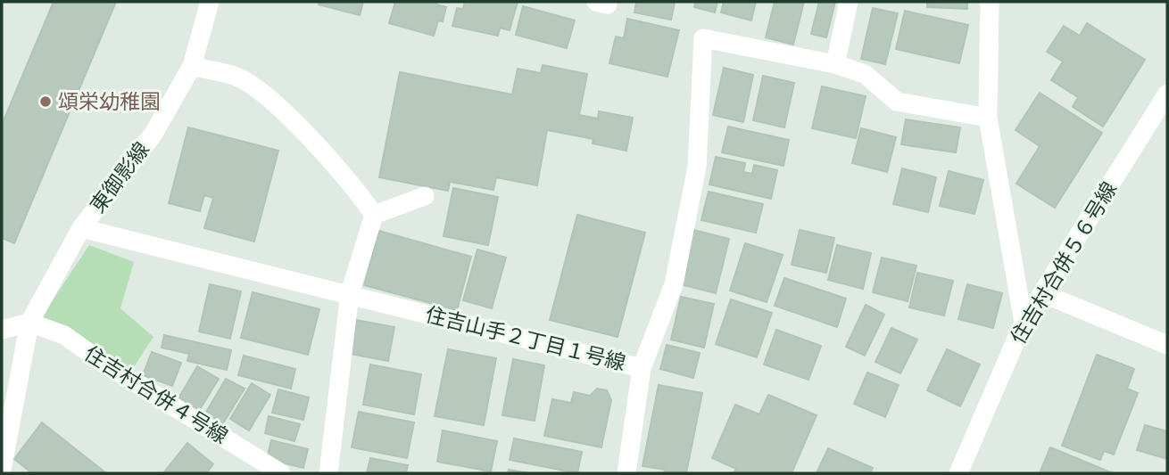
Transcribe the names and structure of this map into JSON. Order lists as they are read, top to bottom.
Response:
{
  "streets": {
    "street": [
      "東御影線",
      "住吉村合併５６号線",
      "住吉山手２丁目１号線",
      "住吉村合併４号線"
    ]
  },
  "crossings": [
    ["東御影線", "住吉山手２丁目１号線"],
    ["東御影線", "住吉村合併４号線"]
  ],
  "places": ["頌栄幼稚園"]
}
